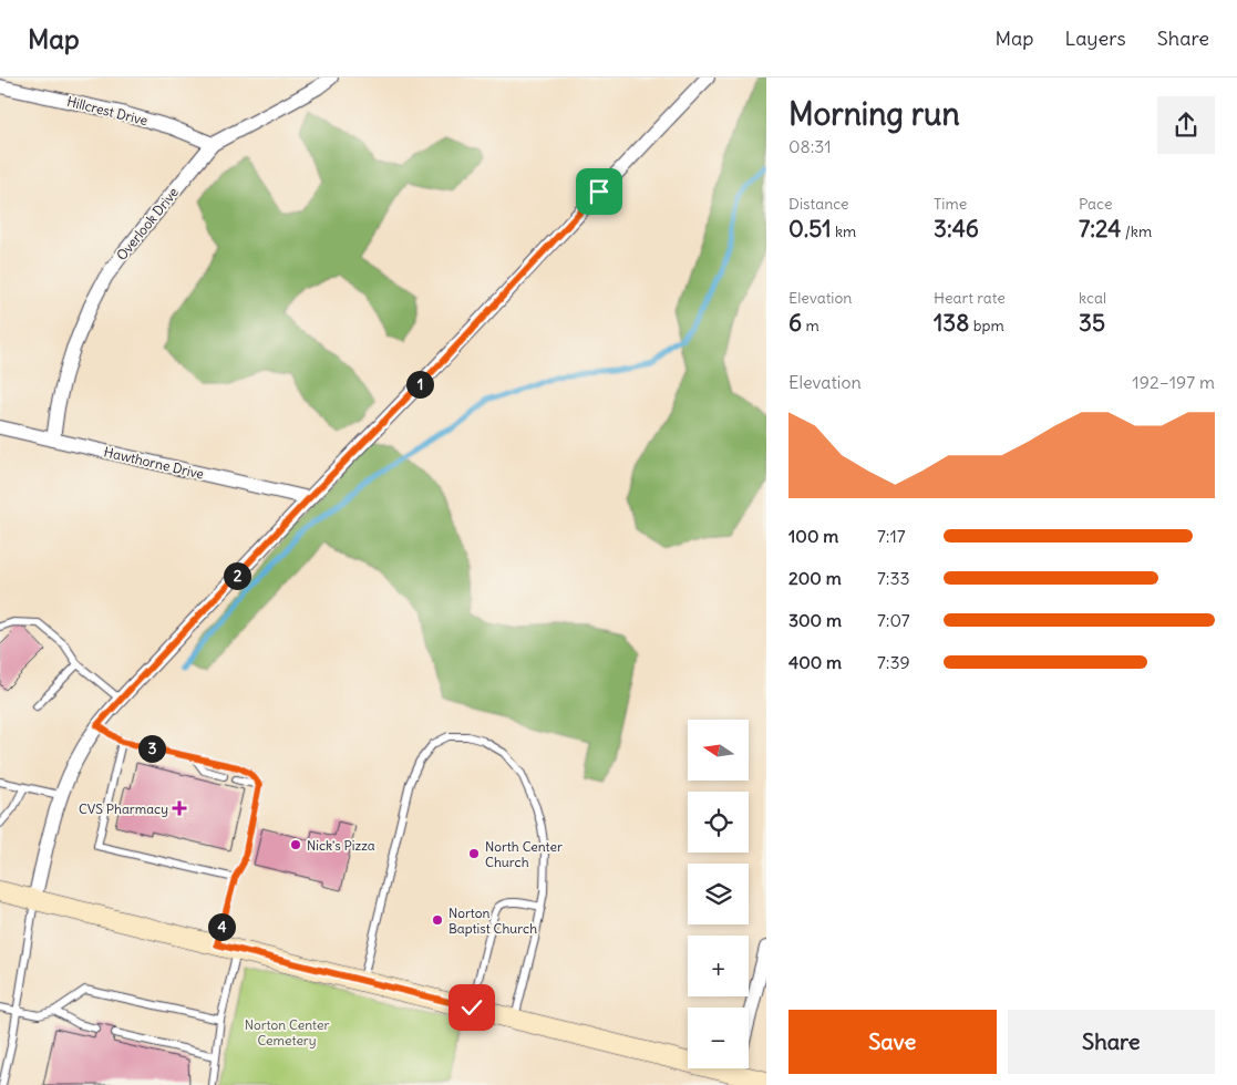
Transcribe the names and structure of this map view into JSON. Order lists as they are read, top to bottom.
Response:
{
  "streets": {
    "street": ["Hillcrest Drive", "Overlook Drive", "Hawthorne Drive"]
  },
  "crossings": [
    ["Hillcrest Drive", "Overlook Drive"],
    ["Overlook Drive", "Hawthorne Drive"]
  ],
  "parks": ["Norton Center Cemetery"],
  "places": {
    "health": ["CVS Pharmacy"],
    "other": ["Nick's Pizza", "North Center Church", "Norton Baptist Church"]
  },
  "north": "left",
  "page": {
    "header": "Map",
    "nav": ["Map", "Layers", "Share"],
    "heading": ["Morning run", "08:31"],
    "stats": [
      ["Distance", "0.51 km"],
      ["Time", "3:46"],
      ["Pace", "7:24 /km"],
      ["Elevation", "6 m"],
      ["Heart rate", "138 bpm"],
      ["kcal", "35"]
    ],
    "chart": ["Elevation", "192–197 m"],
    "pins": [
      "1",
      "2",
      "3",
      "4"
    ],
    "list": [
      {
        "name": "100 m",
        "note": "7:17"
      },
      {
        "name": "200 m",
        "note": "7:33"
      },
      {
        "name": "300 m",
        "note": "7:07"
      },
      {
        "name": "400 m",
        "note": "7:39"
      }
    ],
    "map_buttons": ["+", "−"],
    "buttons": ["Save", "Share"]
  }
}
